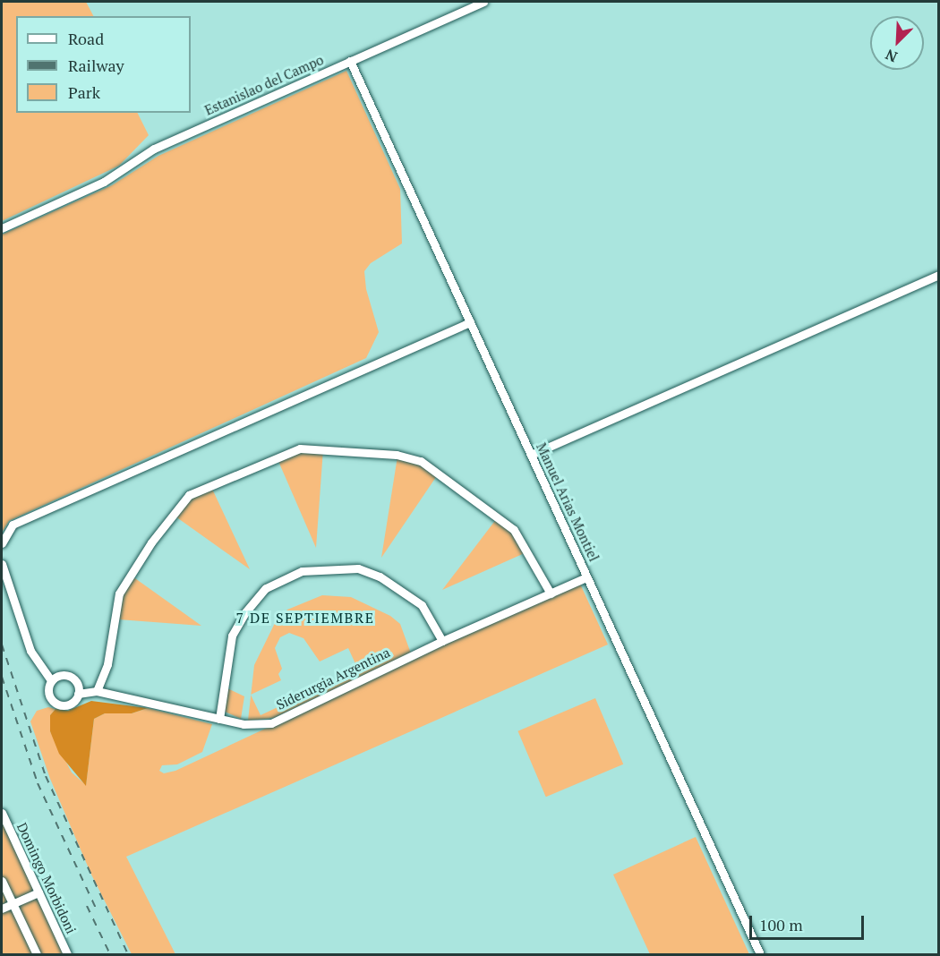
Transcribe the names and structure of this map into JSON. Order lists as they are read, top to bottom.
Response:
{
  "streets": {
    "street": [
      "Estanislao del Campo",
      "Manuel Arias Montiel",
      "Siderurgia Argentina",
      "Domingo Morbidoni"
    ]
  },
  "crossings": [
    ["Estanislao del Campo", "Manuel Arias Montiel"],
    ["Manuel Arias Montiel", "Siderurgia Argentina"]
  ],
  "districts": ["7 DE SEPTIEMBRE"],
  "legend": ["Road", "Railway", "Park"],
  "scale_bar": "100 m",
  "north": "bottom left"
}
